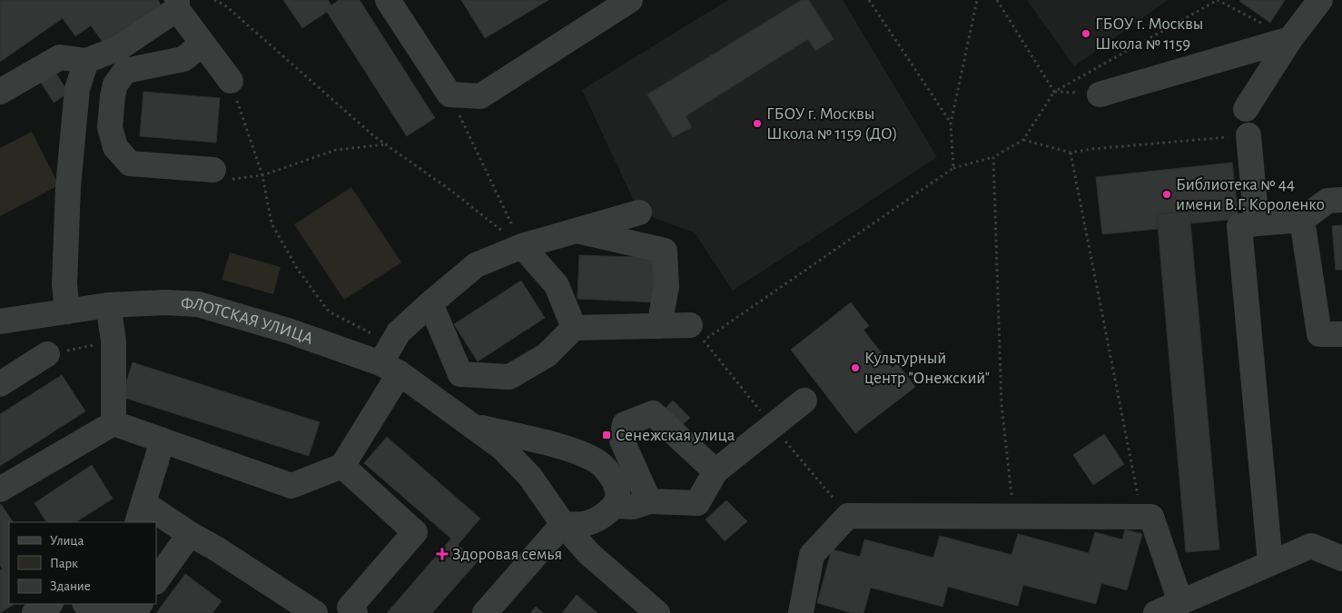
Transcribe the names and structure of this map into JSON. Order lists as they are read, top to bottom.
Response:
{
  "streets": {
    "street": ["ФЛОТСКАЯ УЛИЦА"]
  },
  "places": {
    "other": [
      "ГБОУ г. Москвы Школа № 1159",
      "ГБОУ г. Москвы Школа № 1159 (ДО)",
      "Библиотека № 44 имени В.Г. Короленко",
      "Культурный центр \"Онежский\""
    ],
    "transit": ["Сенежская улица"],
    "health": ["Здоровая семья"]
  },
  "legend": ["Улица", "Парк", "Здание"]
}
